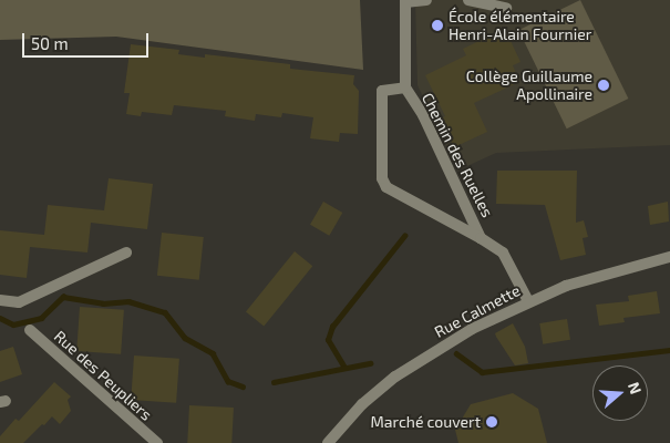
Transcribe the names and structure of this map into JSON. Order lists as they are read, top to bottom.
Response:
{
  "streets": {
    "street": ["Chemin des Ruelles", "Rue Calmette", "Rue des Peupliers"]
  },
  "crossings": [
    ["Chemin des Ruelles", "Rue Calmette"]
  ],
  "places": ["École élémentaire Henri-Alain Fournier", "Collège Guillaume Apollinaire", "Marché couvert"],
  "scale_bar": "50 m",
  "north": "right"
}
